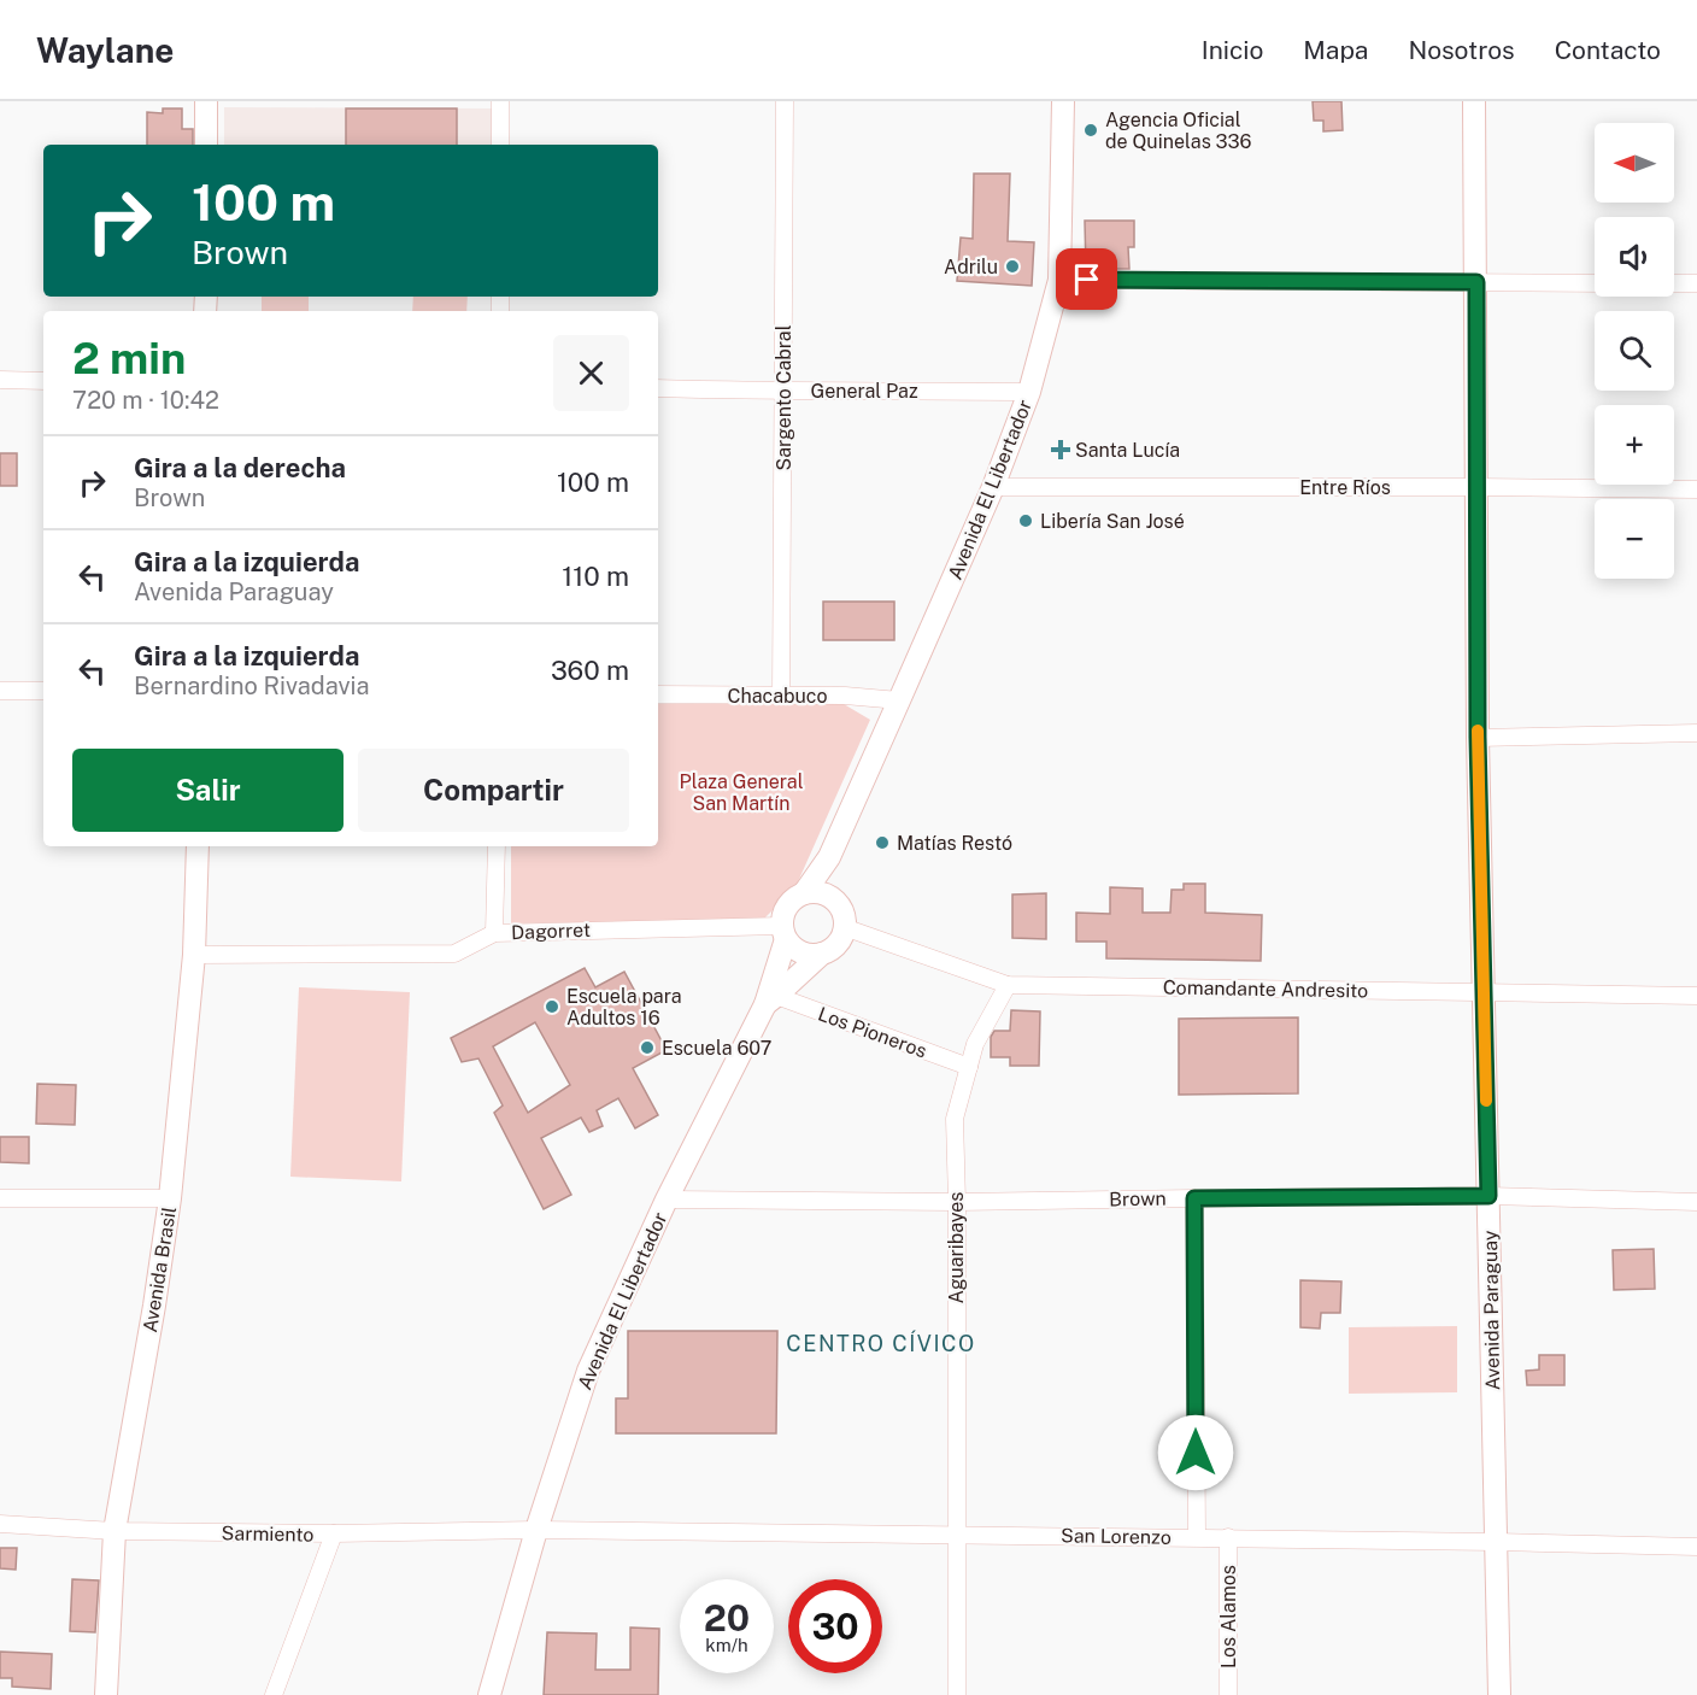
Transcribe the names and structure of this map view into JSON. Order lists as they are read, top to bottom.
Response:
{
  "streets": {
    "main road": ["Avenida El Libertador", "Avenida Brasil", "Avenida Paraguay"],
    "street": [
      "General Paz",
      "Sargento Cabral",
      "Entre Ríos",
      "Chacabuco",
      "Dagorret",
      "Comandante Andresito",
      "Los Pioneros",
      "Brown",
      "Aguaribayes",
      "Sarmiento",
      "San Lorenzo",
      "Los Alamos"
    ]
  },
  "crossings": [
    ["General Paz", "Sargento Cabral"],
    ["General Paz", "Avenida El Libertador"],
    ["Sargento Cabral", "Chacabuco"],
    ["Entre Ríos", "Avenida El Libertador"],
    ["Entre Ríos", "Avenida Paraguay"],
    ["Avenida El Libertador", "Chacabuco"],
    ["Avenida El Libertador", "Dagorret"],
    ["Avenida El Libertador", "Comandante Andresito"],
    ["Avenida El Libertador", "Los Pioneros"],
    ["Avenida El Libertador", "Brown"],
    ["Avenida El Libertador", "Sarmiento"],
    ["Avenida El Libertador", "San Lorenzo"],
    ["Dagorret", "Comandante Andresito"],
    ["Dagorret", "Avenida Brasil"],
    ["Comandante Andresito", "Aguaribayes"],
    ["Comandante Andresito", "Avenida Paraguay"],
    ["Los Pioneros", "Aguaribayes"],
    ["Brown", "Aguaribayes"],
    ["Brown", "Avenida Paraguay"],
    ["Aguaribayes", "San Lorenzo"],
    ["Avenida Brasil", "Sarmiento"],
    ["Avenida Paraguay", "San Lorenzo"],
    ["Sarmiento", "San Lorenzo"],
    ["San Lorenzo", "Los Alamos"]
  ],
  "districts": ["CENTRO CÍVICO"],
  "parks": ["Plaza General San Martín"],
  "places": {
    "other": [
      "Agencia Oficial de Quinelas 336",
      "Adrilu",
      "Libería San José",
      "Matías Restó",
      "Escuela para Adultos 16",
      "Escuela 607"
    ],
    "health": ["Santa Lucía"]
  },
  "north": "left",
  "page": {
    "header": "Waylane",
    "nav": [
      "Inicio",
      "Mapa",
      "Nosotros",
      "Contacto"
    ],
    "map_buttons": ["+", "−"],
    "turn": ["100 m", "Brown"],
    "heading": ["2 min", "720 m · 10:42"],
    "list": [
      {
        "name": "Gira a la derecha",
        "note": "Brown",
        "value": "100 m"
      },
      {
        "name": "Gira a la izquierda",
        "note": "Avenida Paraguay",
        "value": "110 m"
      },
      {
        "name": "Gira a la izquierda",
        "note": "Bernardino Rivadavia",
        "value": "360 m"
      }
    ],
    "buttons": ["Salir", "Compartir"],
    "speed": "20 km/h",
    "limit": "30"
  }
}
